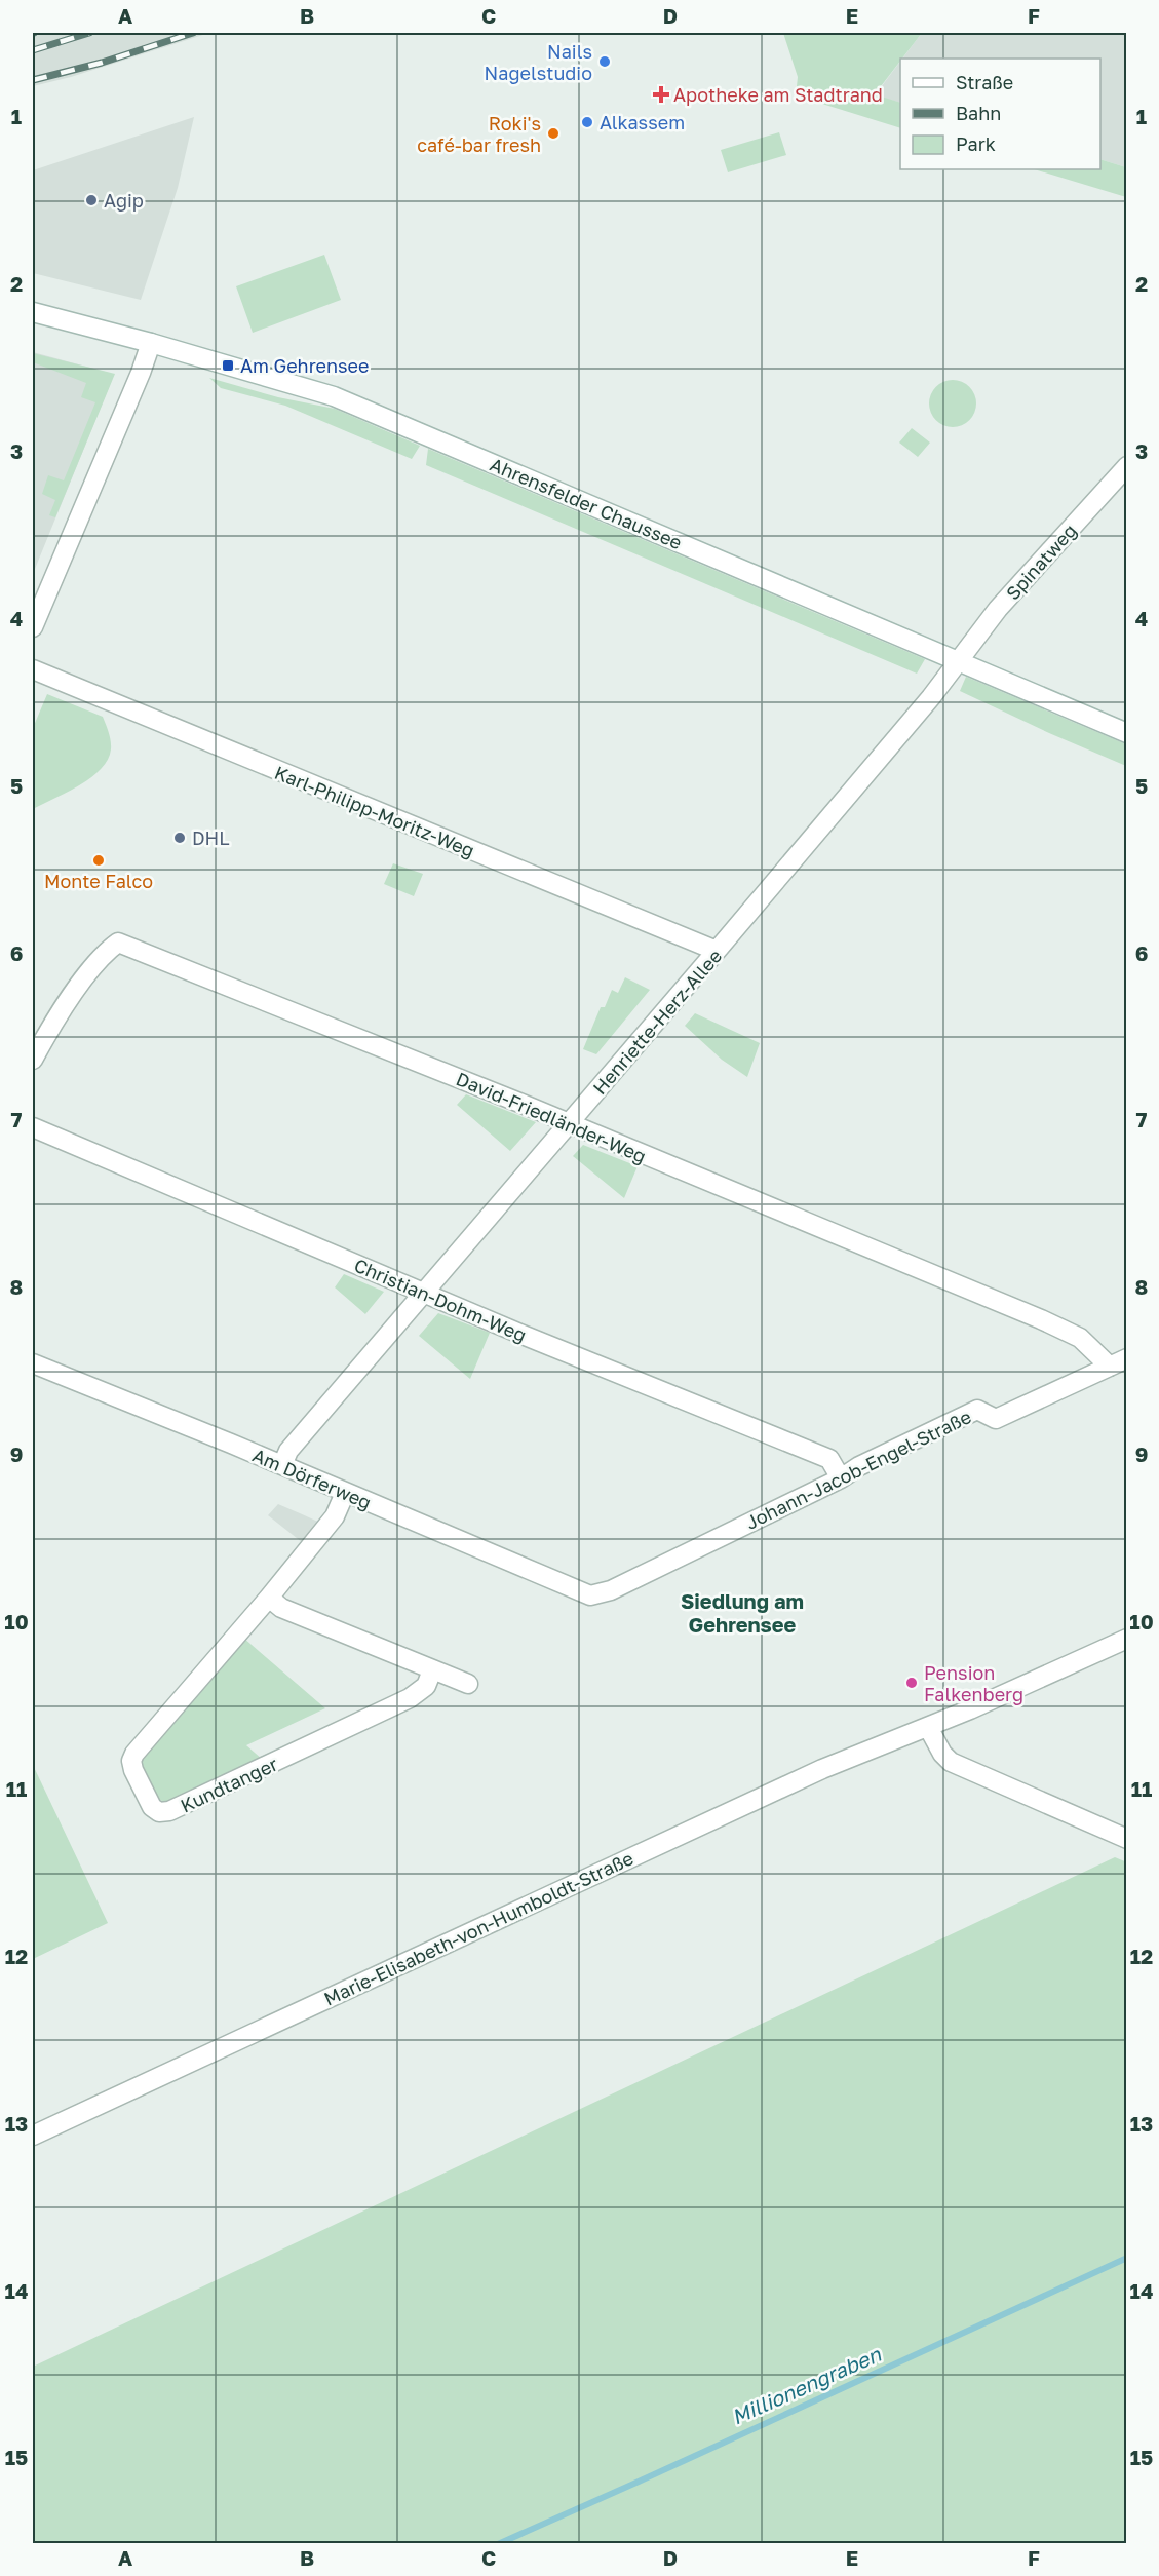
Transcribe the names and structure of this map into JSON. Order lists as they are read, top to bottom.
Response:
{
  "streets": {
    "street": [
      "Ahrensfelder Chaussee",
      "Spinatweg",
      "Karl-Philipp-Moritz-Weg",
      "Henriette-Herz-Allee",
      "David-Friedländer-Weg",
      "Christian-Dohm-Weg",
      "Johann-Jacob-Engel-Straße",
      "Am Dörferweg",
      "Kundtanger",
      "Marie-Elisabeth-von-Humboldt-Straße"
    ]
  },
  "crossings": [
    ["Ahrensfelder Chaussee", "Spinatweg"],
    ["Ahrensfelder Chaussee", "Henriette-Herz-Allee"],
    ["Spinatweg", "Henriette-Herz-Allee"],
    ["Karl-Philipp-Moritz-Weg", "Henriette-Herz-Allee"],
    ["Henriette-Herz-Allee", "David-Friedländer-Weg"],
    ["Henriette-Herz-Allee", "Christian-Dohm-Weg"],
    ["Henriette-Herz-Allee", "Am Dörferweg"],
    ["David-Friedländer-Weg", "Johann-Jacob-Engel-Straße"],
    ["Christian-Dohm-Weg", "Johann-Jacob-Engel-Straße"],
    ["Johann-Jacob-Engel-Straße", "Am Dörferweg"],
    ["Am Dörferweg", "Kundtanger"]
  ],
  "districts": ["Siedlung am Gehrensee"],
  "water": ["Millionengraben"],
  "places": {
    "other": [
      "Nails Nagelstudio",
      "Alkassem",
      "Roki's café-bar fresh",
      "Agip",
      "DHL",
      "Monte Falco",
      "Pension Falkenberg"
    ],
    "health": ["Apotheke am Stadtrand"],
    "transit": ["Am Gehrensee"]
  },
  "legend": ["Straße", "Bahn", "Park"],
  "grid": {
    "columns": [
      "A",
      "B",
      "C",
      "D",
      "E",
      "F"
    ],
    "rows": [
      "1",
      "2",
      "3",
      "4",
      "5",
      "6",
      "7",
      "8",
      "9",
      "10",
      "11",
      "12",
      "13",
      "14",
      "15"
    ]
  }
}
